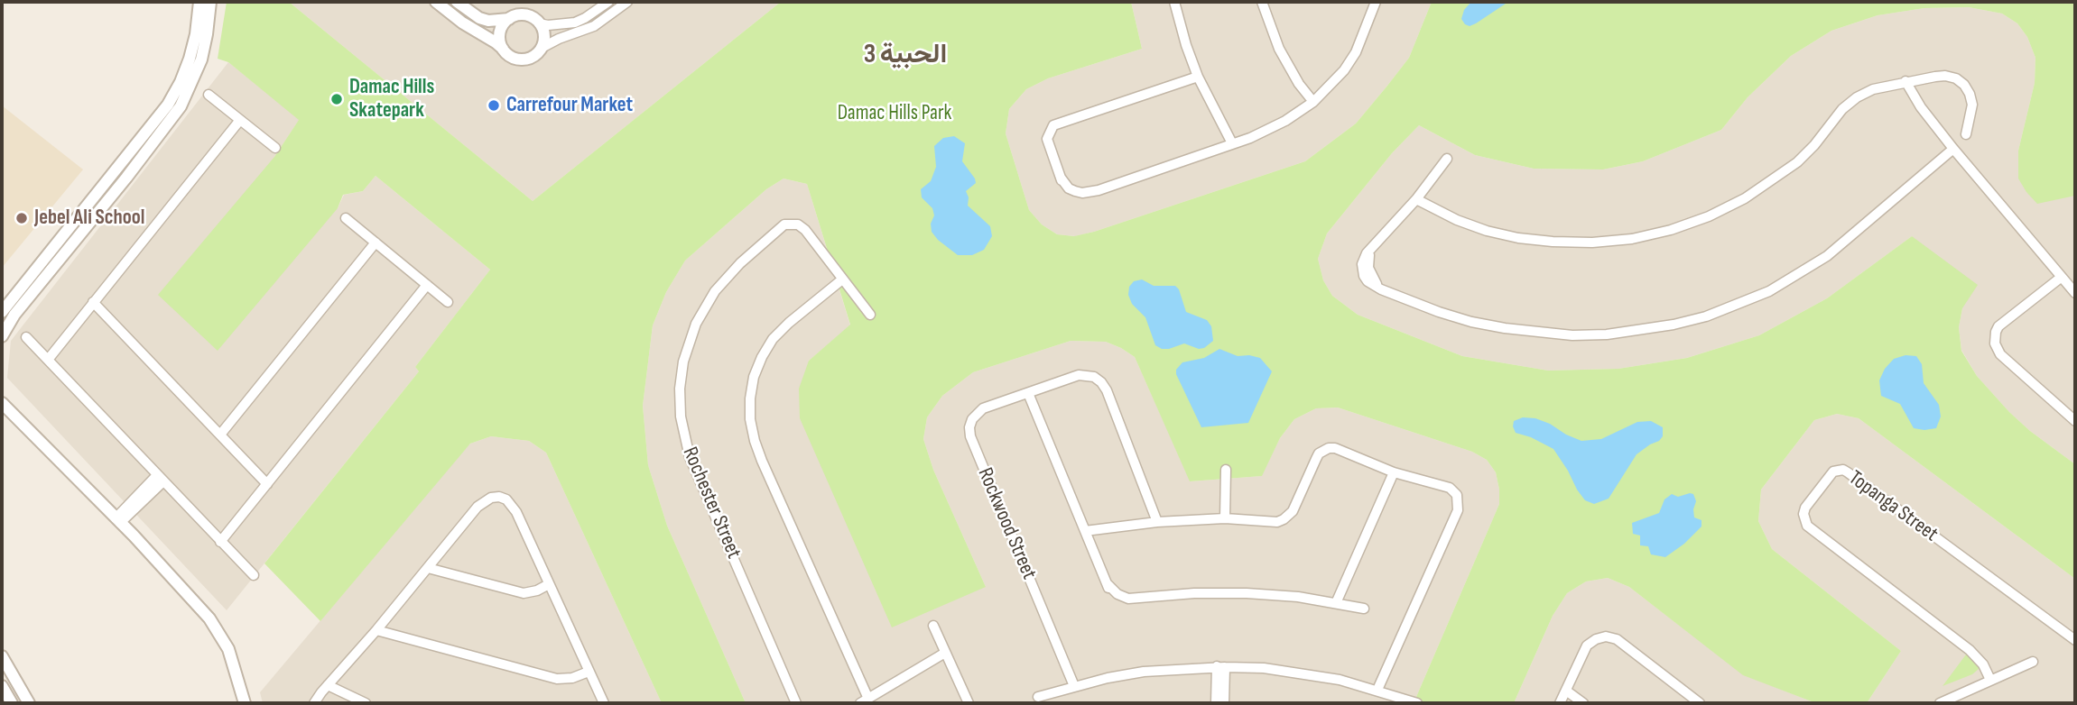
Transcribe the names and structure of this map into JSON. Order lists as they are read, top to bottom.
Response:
{
  "streets": {
    "street": ["Rochester Street", "Topanga Street", "Rockwood Street"]
  },
  "districts": ["الحبية 3"],
  "parks": ["Damac Hills Park"],
  "places": ["Damac Hills Skatepark", "Carrefour Market", "Jebel Ali School"]
}
